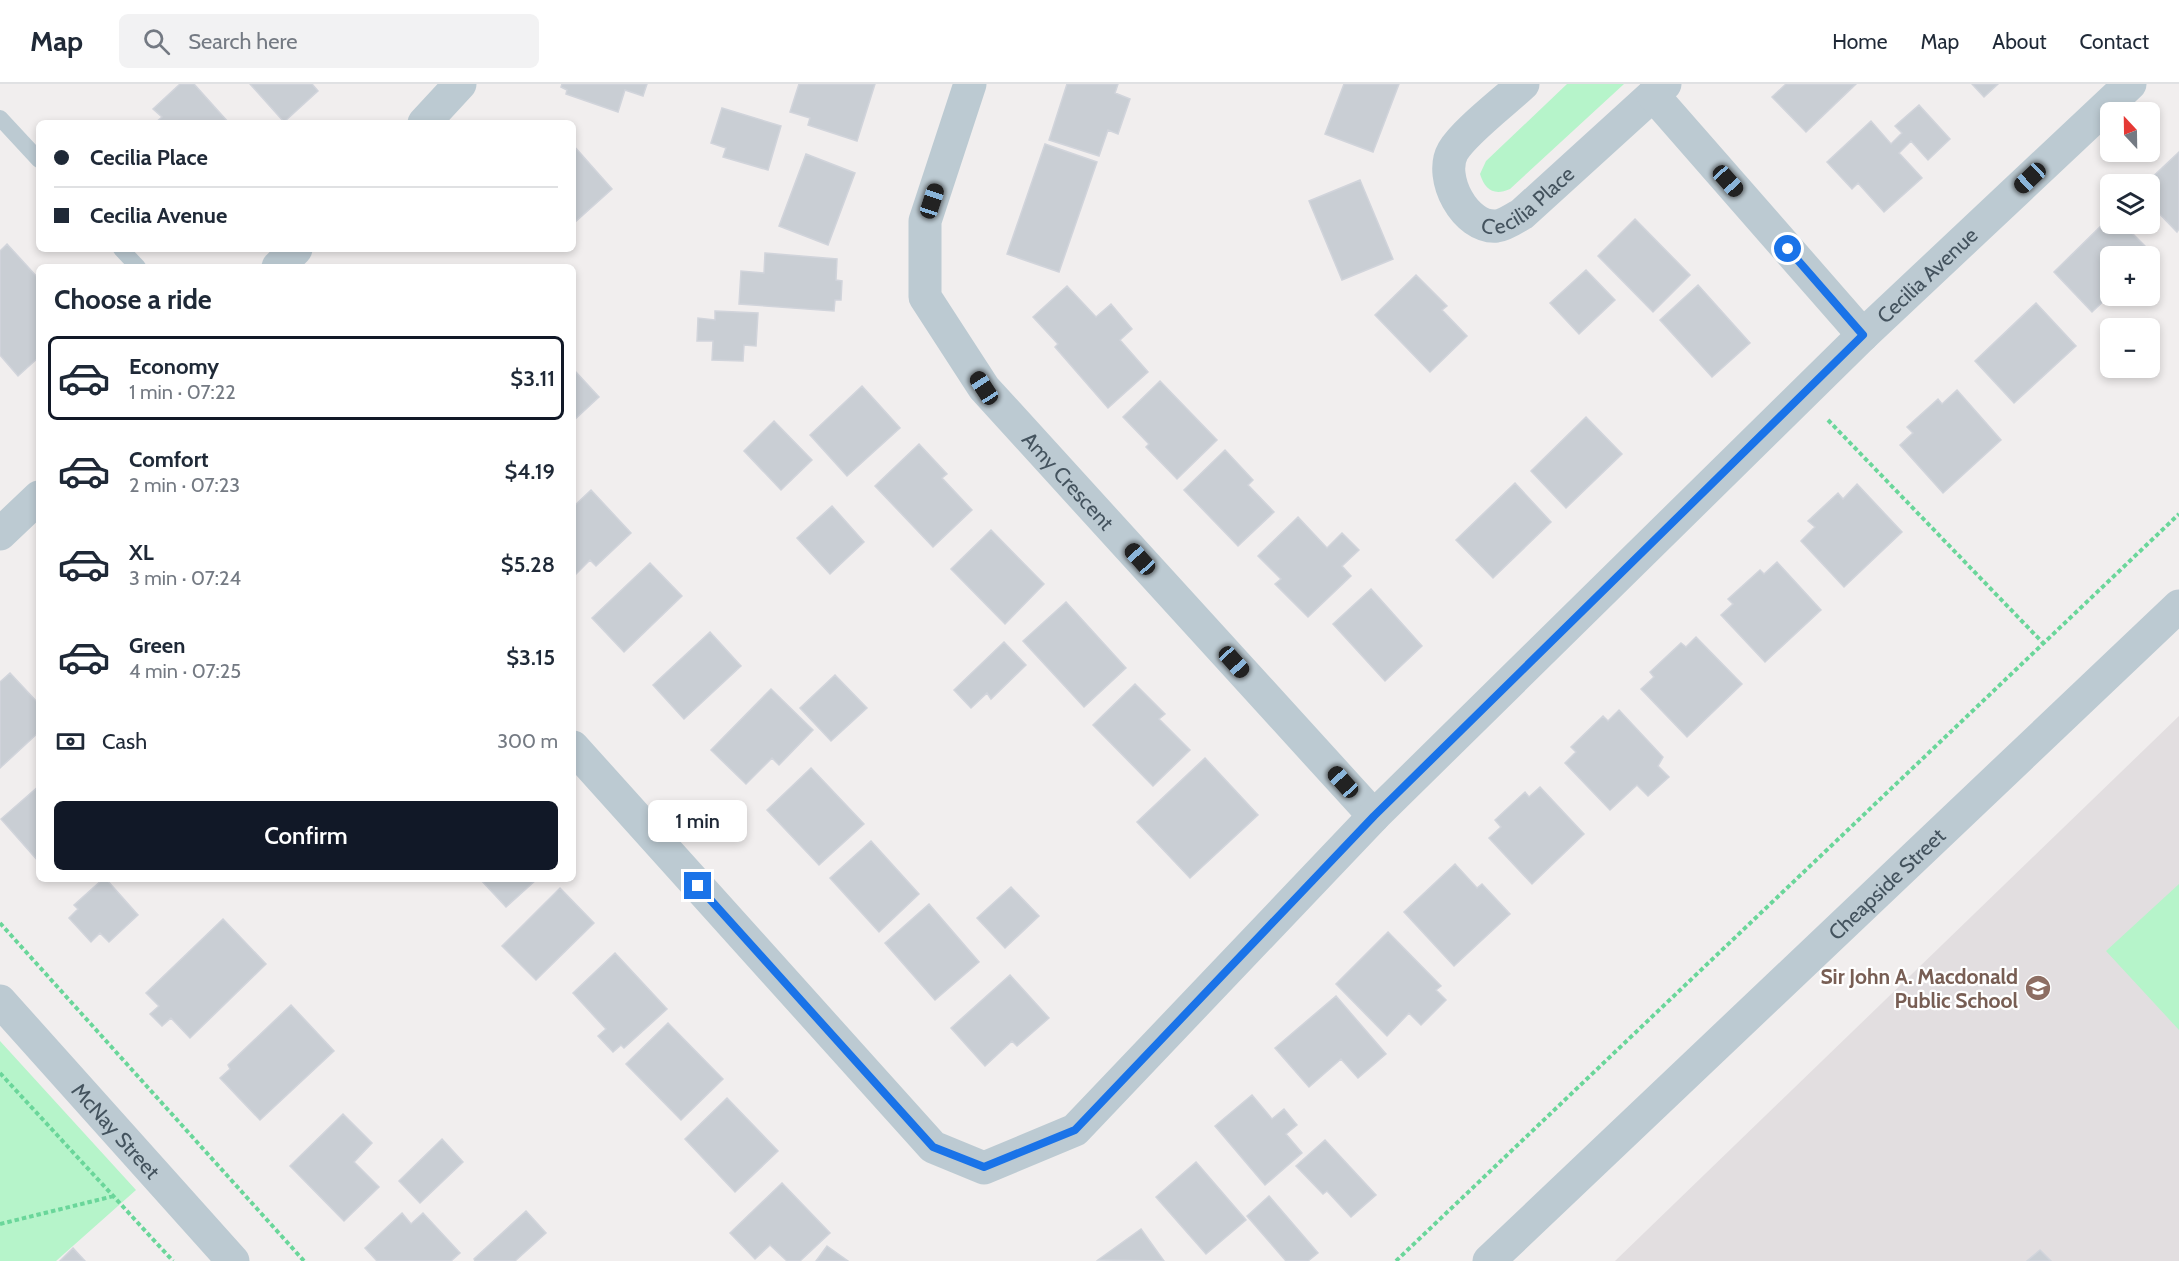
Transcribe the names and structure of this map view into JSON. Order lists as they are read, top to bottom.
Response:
{
  "streets": {
    "street": [
      "Cecilia Place",
      "Cecilia Avenue",
      "Amy Crescent",
      "Cheapside Street",
      "McNay Street"
    ]
  },
  "crossings": [
    ["Cecilia Place", "Cecilia Avenue"],
    ["Cecilia Avenue", "Amy Crescent"]
  ],
  "places": {
    "school or university": ["Sir John A. Macdonald Public School"]
  },
  "north": "top",
  "page": {
    "header": "Map",
    "search": "Search here",
    "nav": [
      "Home",
      "Map",
      "About",
      "Contact"
    ],
    "map_buttons": ["+", "−"],
    "banner": ["Cecilia Place", "Cecilia Avenue"],
    "heading": "Choose a ride",
    "list": [
      {
        "name": "Economy",
        "note": "1 min · 07:22",
        "value": "$3.11"
      },
      {
        "name": "Comfort",
        "note": "2 min · 07:23",
        "value": "$4.19"
      },
      {
        "name": "XL",
        "note": "3 min · 07:24",
        "value": "$5.28"
      },
      {
        "name": "Green",
        "note": "4 min · 07:25",
        "value": "$3.15"
      }
    ],
    "pay": ["Cash", "300 m"],
    "buttons": "Confirm",
    "bubble": "1 min"
  }
}
